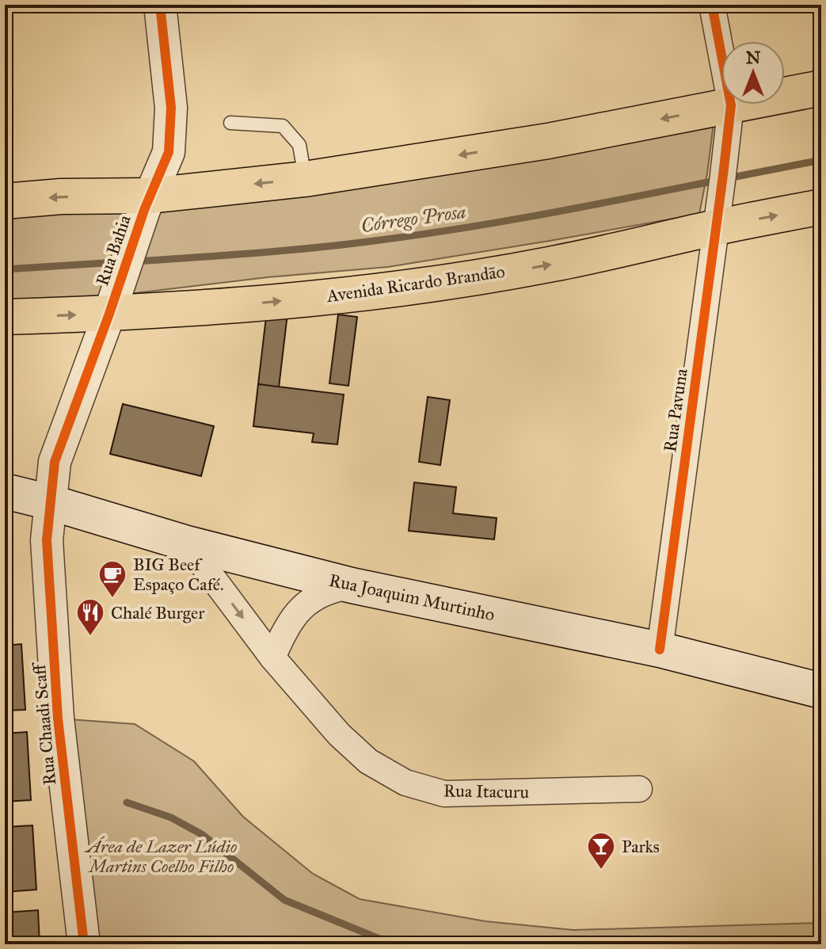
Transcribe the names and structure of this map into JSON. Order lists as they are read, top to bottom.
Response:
{
  "streets": {
    "main road": ["Avenida Ricardo Brandão", "Rua Joaquim Murtinho"],
    "street": [
      "Rua Bahia",
      "Rua Pavuna",
      "Rua Chaadi Scaff",
      "Rua Itacuru"
    ]
  },
  "crossings": [
    ["Rua Bahia", "Avenida Ricardo Brandão"],
    ["Rua Bahia", "Rua Joaquim Murtinho"],
    ["Rua Bahia", "Rua Chaadi Scaff"],
    ["Avenida Ricardo Brandão", "Rua Pavuna"],
    ["Rua Pavuna", "Rua Joaquim Murtinho"],
    ["Rua Joaquim Murtinho", "Rua Chaadi Scaff"],
    ["Rua Joaquim Murtinho", "Rua Itacuru"]
  ],
  "water": ["Córrego Prosa"],
  "parks": ["Área de Lazer Lúdio Martins Coelho Filho"],
  "places": {
    "cafe": ["BIG Beef Espaço Café."],
    "restaurant": ["Chalé Burger"],
    "bar": ["Parks"]
  },
  "north": "top"
}
